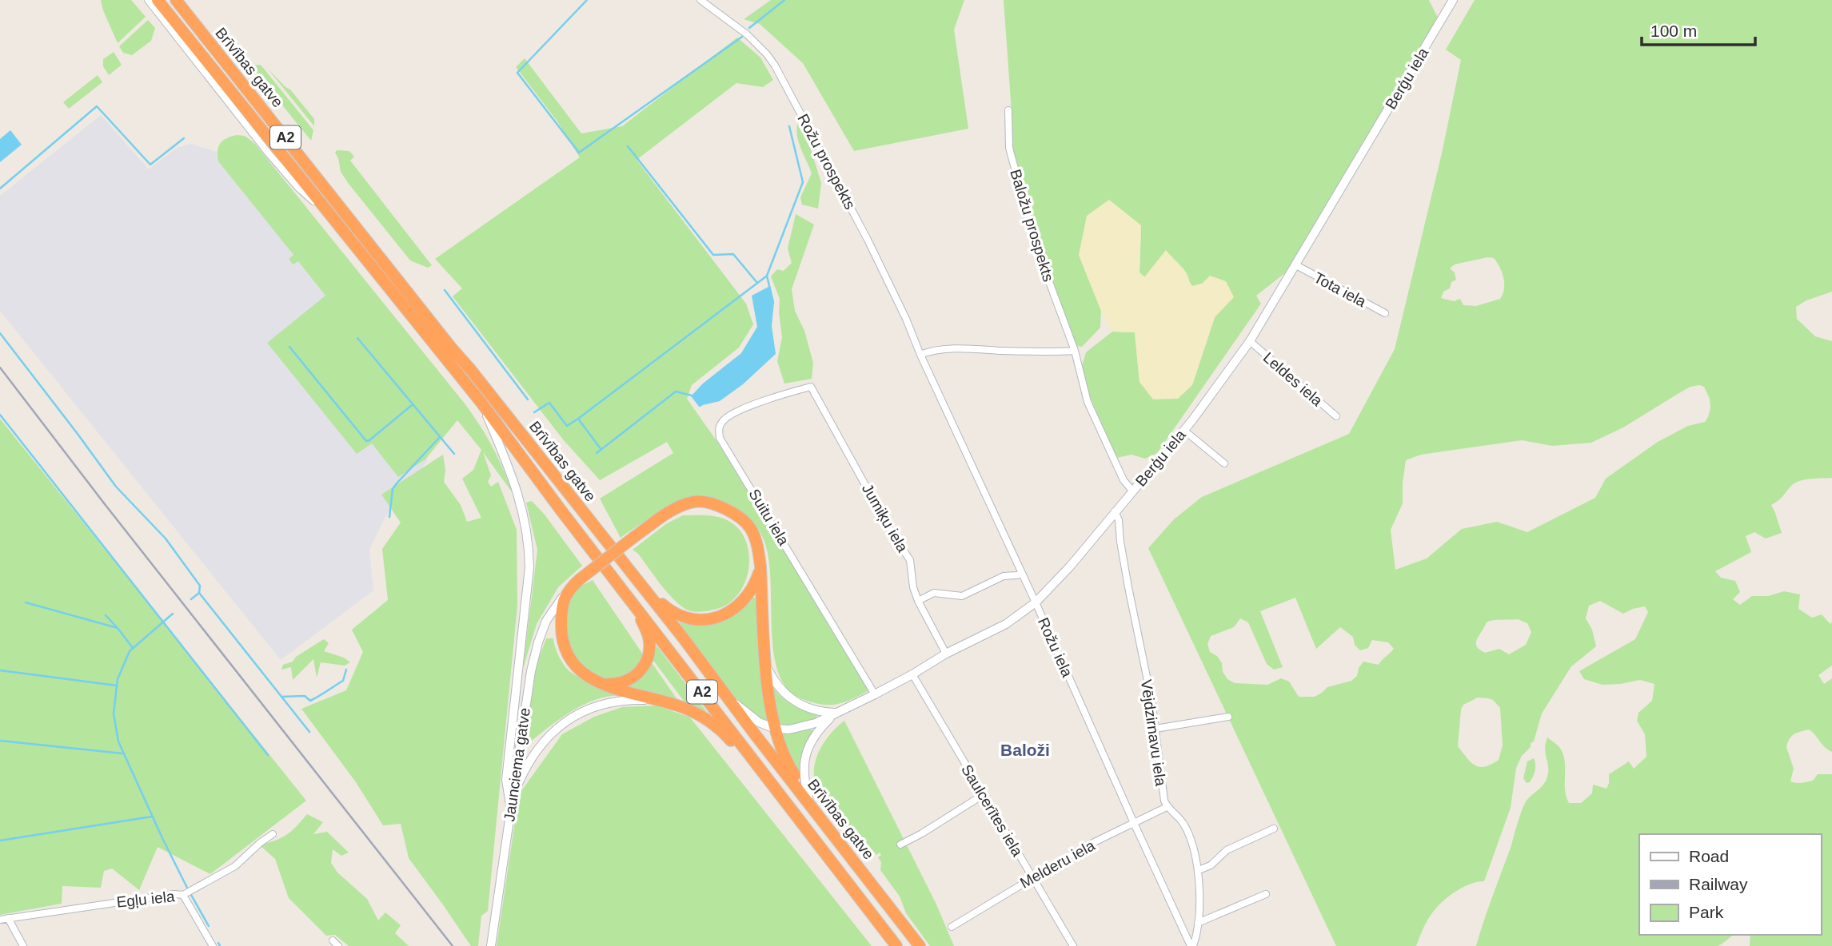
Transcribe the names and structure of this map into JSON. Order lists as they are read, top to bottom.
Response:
{
  "streets": {
    "highway": ["Brīvības gatve", "A2"],
    "main road": ["Berģu iela", "Jaunciema gatve"],
    "street": [
      "Rožu prospekts",
      "Baložu prospekts",
      "Tota iela",
      "Leldes iela",
      "Suitu iela",
      "Jumiķu iela",
      "Rožu iela",
      "Vējdzirnavu iela",
      "Saulcerītes iela",
      "Melderu iela",
      "Egļu iela"
    ]
  },
  "crossings": [
    ["Berģu iela", "Tota iela"],
    ["Berģu iela", "Leldes iela"],
    ["Berģu iela", "Suitu iela"],
    ["Berģu iela", "Jumiķu iela"],
    ["Berģu iela", "Rožu iela"],
    ["Berģu iela", "Vējdzirnavu iela"],
    ["Berģu iela", "Saulcerītes iela"],
    ["Rožu prospekts", "Rožu iela"],
    ["Suitu iela", "Jumiķu iela"],
    ["Rožu iela", "Vējdzirnavu iela"],
    ["Rožu iela", "Melderu iela"],
    ["Vējdzirnavu iela", "Melderu iela"],
    ["Saulcerītes iela", "Melderu iela"]
  ],
  "districts": ["Baloži"],
  "legend": ["Road", "Railway", "Park"],
  "scale_bar": "100 m"
}
